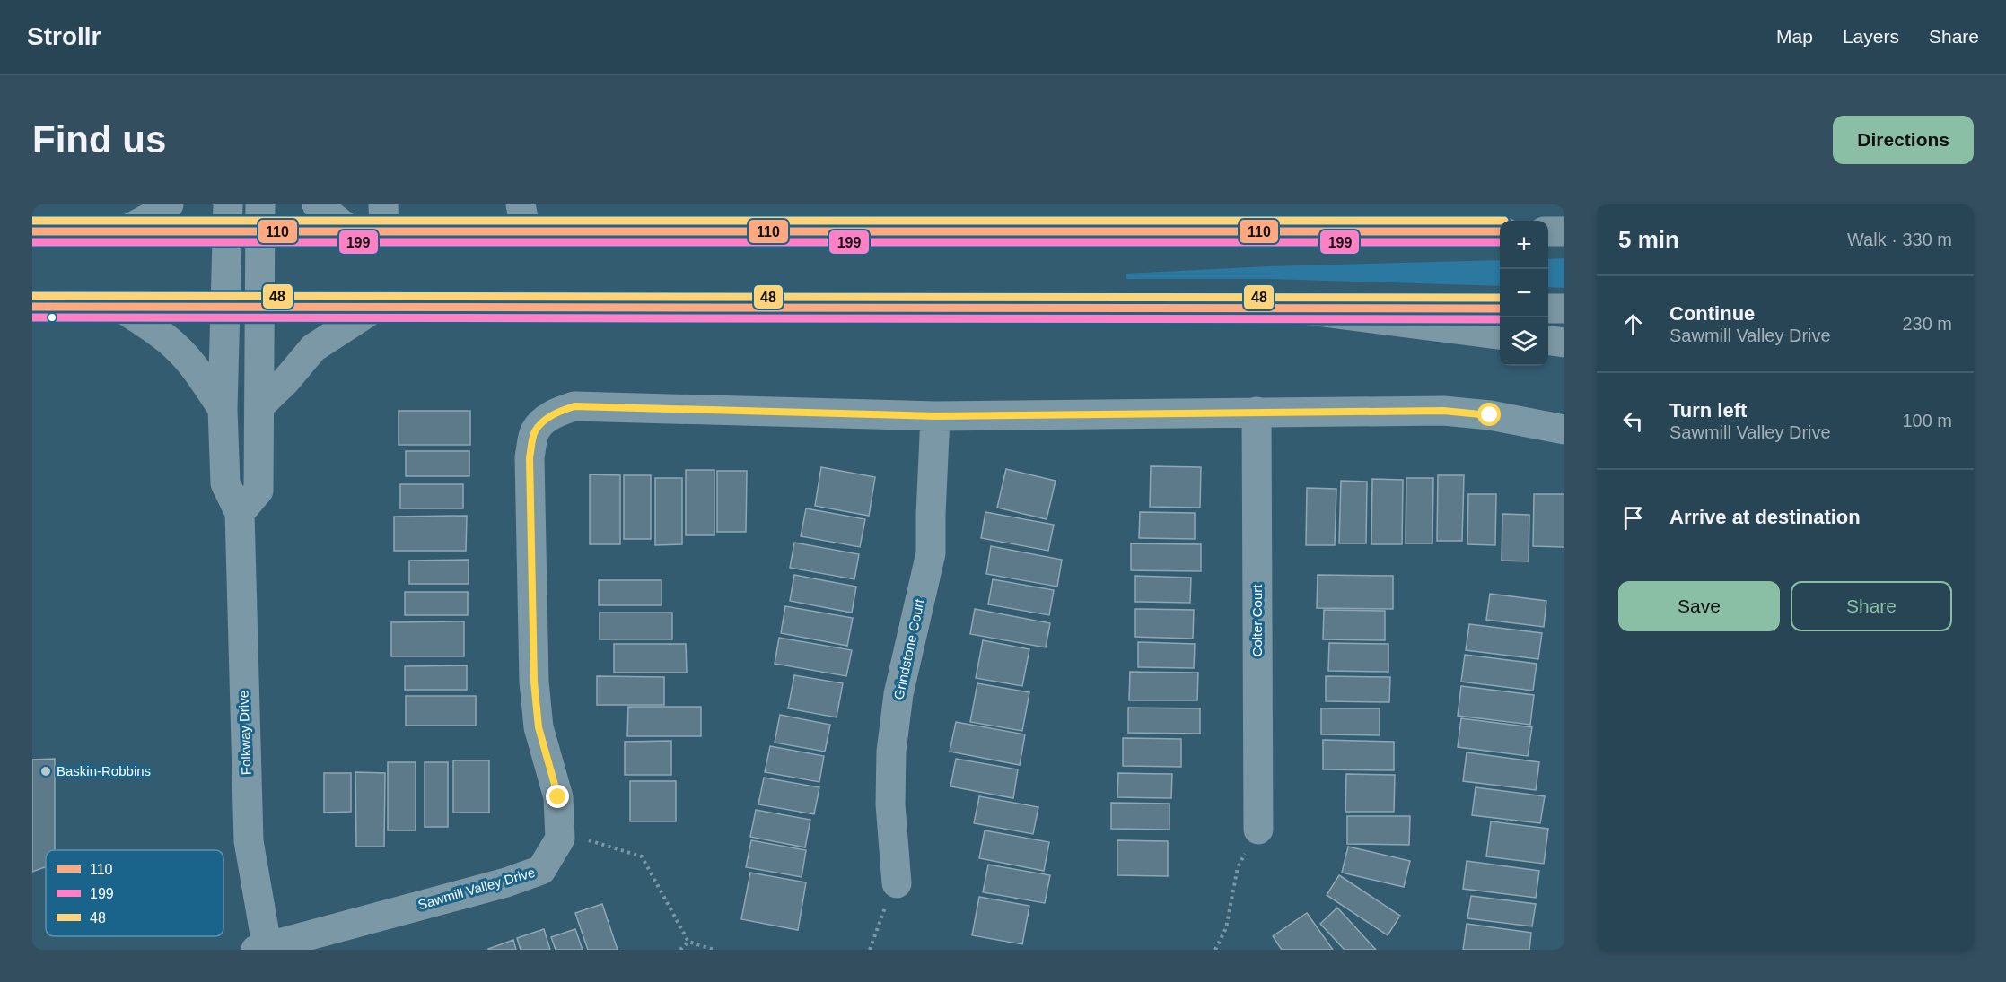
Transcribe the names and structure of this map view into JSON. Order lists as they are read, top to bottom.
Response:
{
  "streets": {
    "street": [
      "Colter Court",
      "Grindstone Court",
      "Folkway Drive",
      "Sawmill Valley Drive"
    ]
  },
  "crossings": [
    ["Colter Court", "Sawmill Valley Drive"],
    ["Grindstone Court", "Sawmill Valley Drive"],
    ["Folkway Drive", "Sawmill Valley Drive"]
  ],
  "places": ["Baskin-Robbins"],
  "lines": ["transit line 48", "transit line 110", "transit line 199"],
  "legend": ["110", "199", "48"],
  "page": {
    "header": "Strollr",
    "nav": ["Map", "Layers", "Share"],
    "buttons": [
      "Directions",
      ["Save", "Share"]
    ],
    "title": "Find us",
    "heading": ["5 min", "Walk · 330 m"],
    "map_buttons": ["+", "−"],
    "list": [
      ["Continue", "Sawmill Valley Drive", "230 m"],
      ["Turn left", "Sawmill Valley Drive", "100 m"],
      "Arrive at destination"
    ]
  }
}
